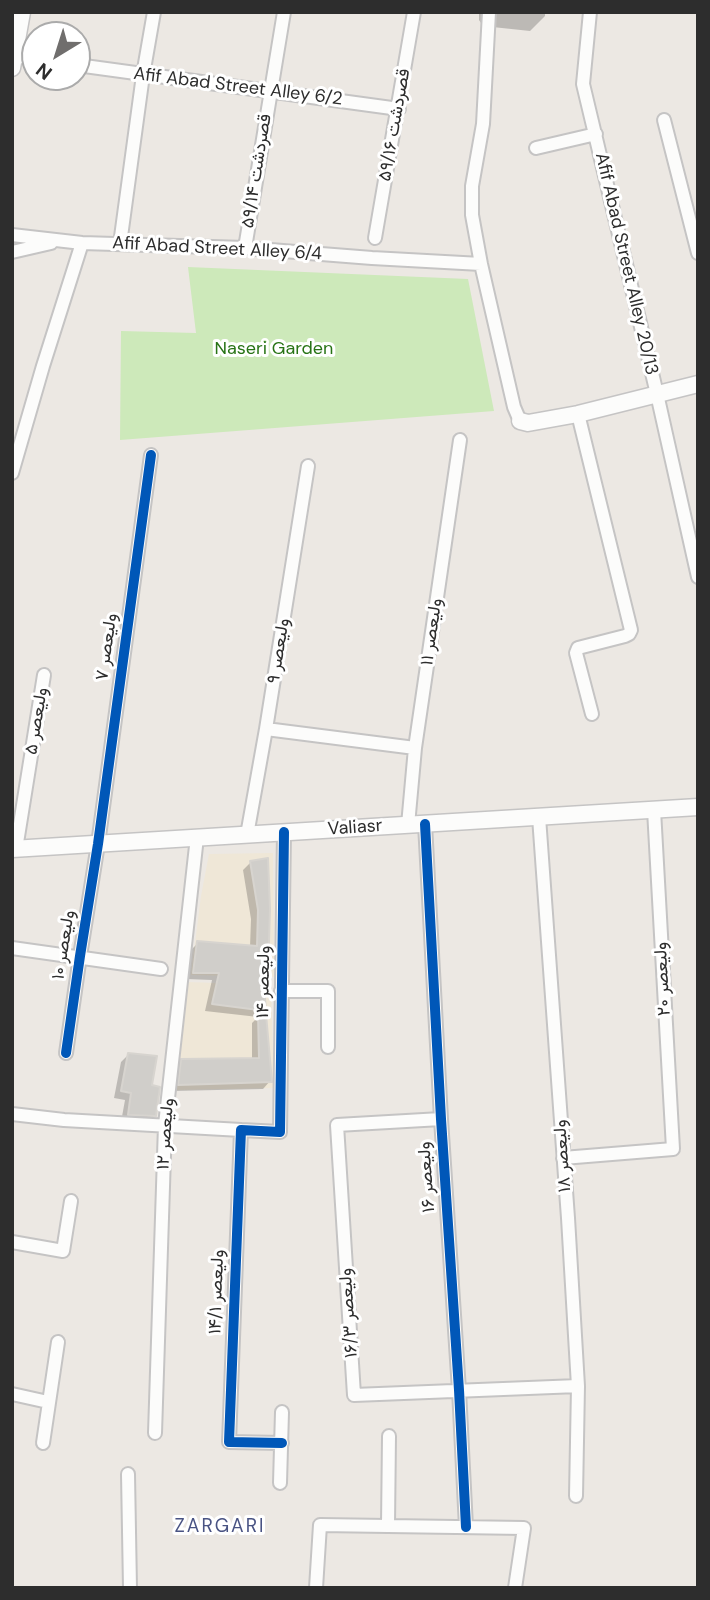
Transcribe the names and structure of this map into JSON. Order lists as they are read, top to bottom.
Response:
{
  "streets": {
    "main road": ["Valiasr"],
    "street": [
      "Afif Abad Street Alley 6/2",
      "۵۹/۱۶ قصردشت",
      "۵۹/۱۴ قصردشت",
      "Afif Abad Street Alley 6/4",
      "Afif Abad Street Alley 20/13",
      "۱۱ ولیعصر",
      "۷ ولیعصر",
      "۹ ولیعصر",
      "۵ ولیعصر",
      "۱۰ ولیعصر",
      "۲۰ ولیعصر",
      "۱۴ ولیعصر",
      "۱۲ ولیعصر",
      "۱۸ ولیعصر",
      "۱۶ ولیعصر",
      "۱۴/۱ ولیعصر",
      "۱۶/۳ ولیعصر"
    ]
  },
  "crossings": [
    ["Afif Abad Street Alley 6/2", "۵۹/۱۶ قصردشت"],
    ["Afif Abad Street Alley 6/2", "۵۹/۱۴ قصردشت"],
    ["۵۹/۱۴ قصردشت", "Afif Abad Street Alley 6/4"],
    ["۱۱ ولیعصر", "Valiasr"],
    ["۷ ولیعصر", "Valiasr"],
    ["۷ ولیعصر", "۱۰ ولیعصر"],
    ["۹ ولیعصر", "Valiasr"],
    ["۵ ولیعصر", "Valiasr"],
    ["Valiasr", "۱۰ ولیعصر"],
    ["Valiasr", "۲۰ ولیعصر"],
    ["Valiasr", "۱۴ ولیعصر"],
    ["Valiasr", "۱۲ ولیعصر"],
    ["Valiasr", "۱۸ ولیعصر"],
    ["Valiasr", "۱۶ ولیعصر"],
    ["۲۰ ولیعصر", "۱۸ ولیعصر"],
    ["۱۴ ولیعصر", "۱۴/۱ ولیعصر"],
    ["۱۶ ولیعصر", "۱۶/۳ ولیعصر"]
  ],
  "districts": ["ZARGARI"],
  "parks": ["Naseri Garden"],
  "north": "bottom left"
}
